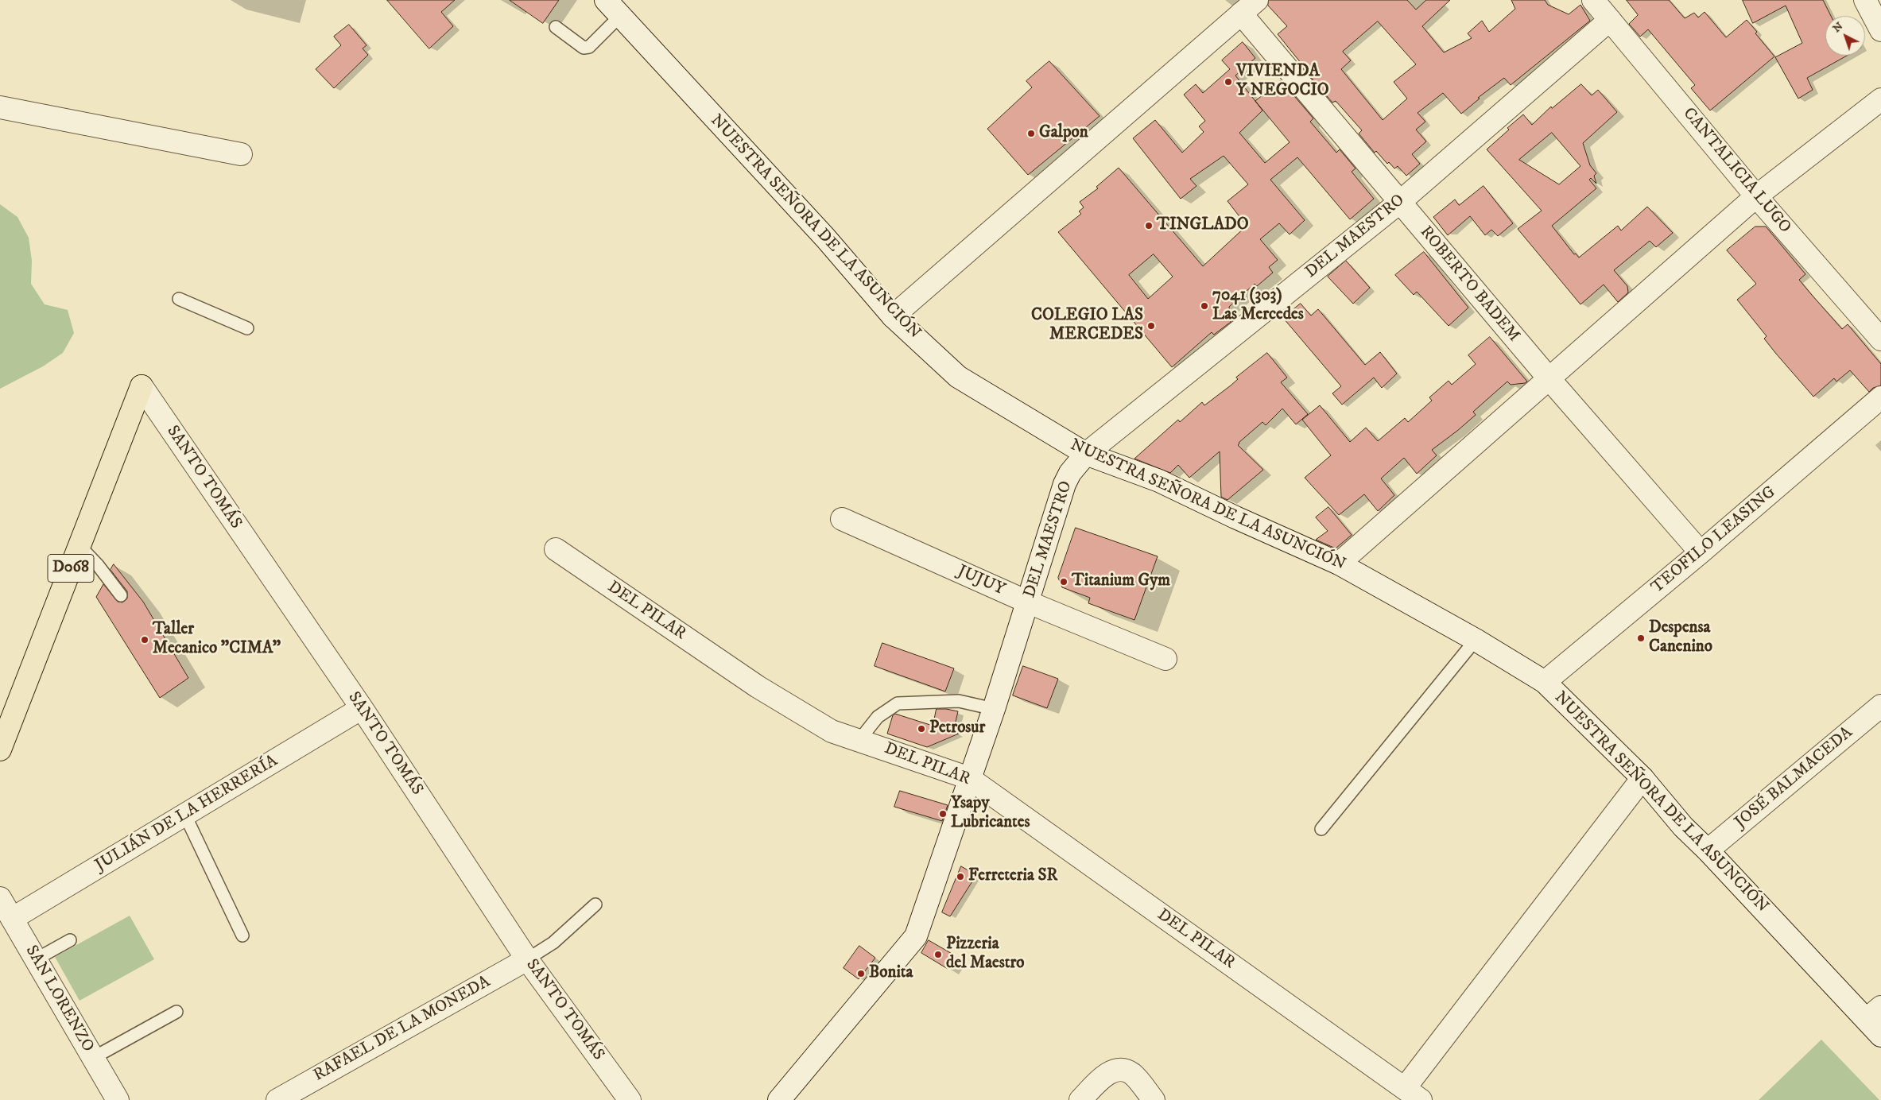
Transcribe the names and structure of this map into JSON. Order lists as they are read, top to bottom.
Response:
{
  "streets": {
    "main road": ["D068"],
    "street": [
      "CANTALICIA LUGO",
      "NUESTRA SEÑORA DE LA ASUNCIÓN",
      "DEL MAESTRO",
      "ROBERTO BADEM",
      "SANTO TOMÁS",
      "TEOFILO LEASING",
      "JUJUY",
      "DEL PILAR",
      "JOSÉ BALMACEDA",
      "JULIÁN DE LA HERRERÍA",
      "SAN LORENZO",
      "RAFAEL DE LA MONEDA"
    ]
  },
  "crossings": [
    ["CANTALICIA LUGO", "DEL MAESTRO"],
    ["NUESTRA SEÑORA DE LA ASUNCIÓN", "DEL MAESTRO"],
    ["NUESTRA SEÑORA DE LA ASUNCIÓN", "TEOFILO LEASING"],
    ["NUESTRA SEÑORA DE LA ASUNCIÓN", "JOSÉ BALMACEDA"],
    ["DEL MAESTRO", "ROBERTO BADEM"],
    ["DEL MAESTRO", "JUJUY"],
    ["DEL MAESTRO", "DEL PILAR"],
    ["ROBERTO BADEM", "TEOFILO LEASING"],
    ["SANTO TOMÁS", "D068"],
    ["SANTO TOMÁS", "JULIÁN DE LA HERRERÍA"],
    ["SANTO TOMÁS", "RAFAEL DE LA MONEDA"],
    ["JULIÁN DE LA HERRERÍA", "SAN LORENZO"]
  ],
  "places": [
    "VIVIENDA Y NEGOCIO",
    "Galpon",
    "TINGLADO",
    "7041 (303) Las Mercedes",
    "COLEGIO LAS MERCEDES",
    "Titanium Gym",
    "Despensa Canenino",
    "Taller Mecanico \"CIMA\"",
    "Petrosur",
    "Ysapy Lubricantes",
    "Ferreteria SR",
    "Pizzeria del Maestro",
    "Bonita"
  ],
  "north": "top left"
}
